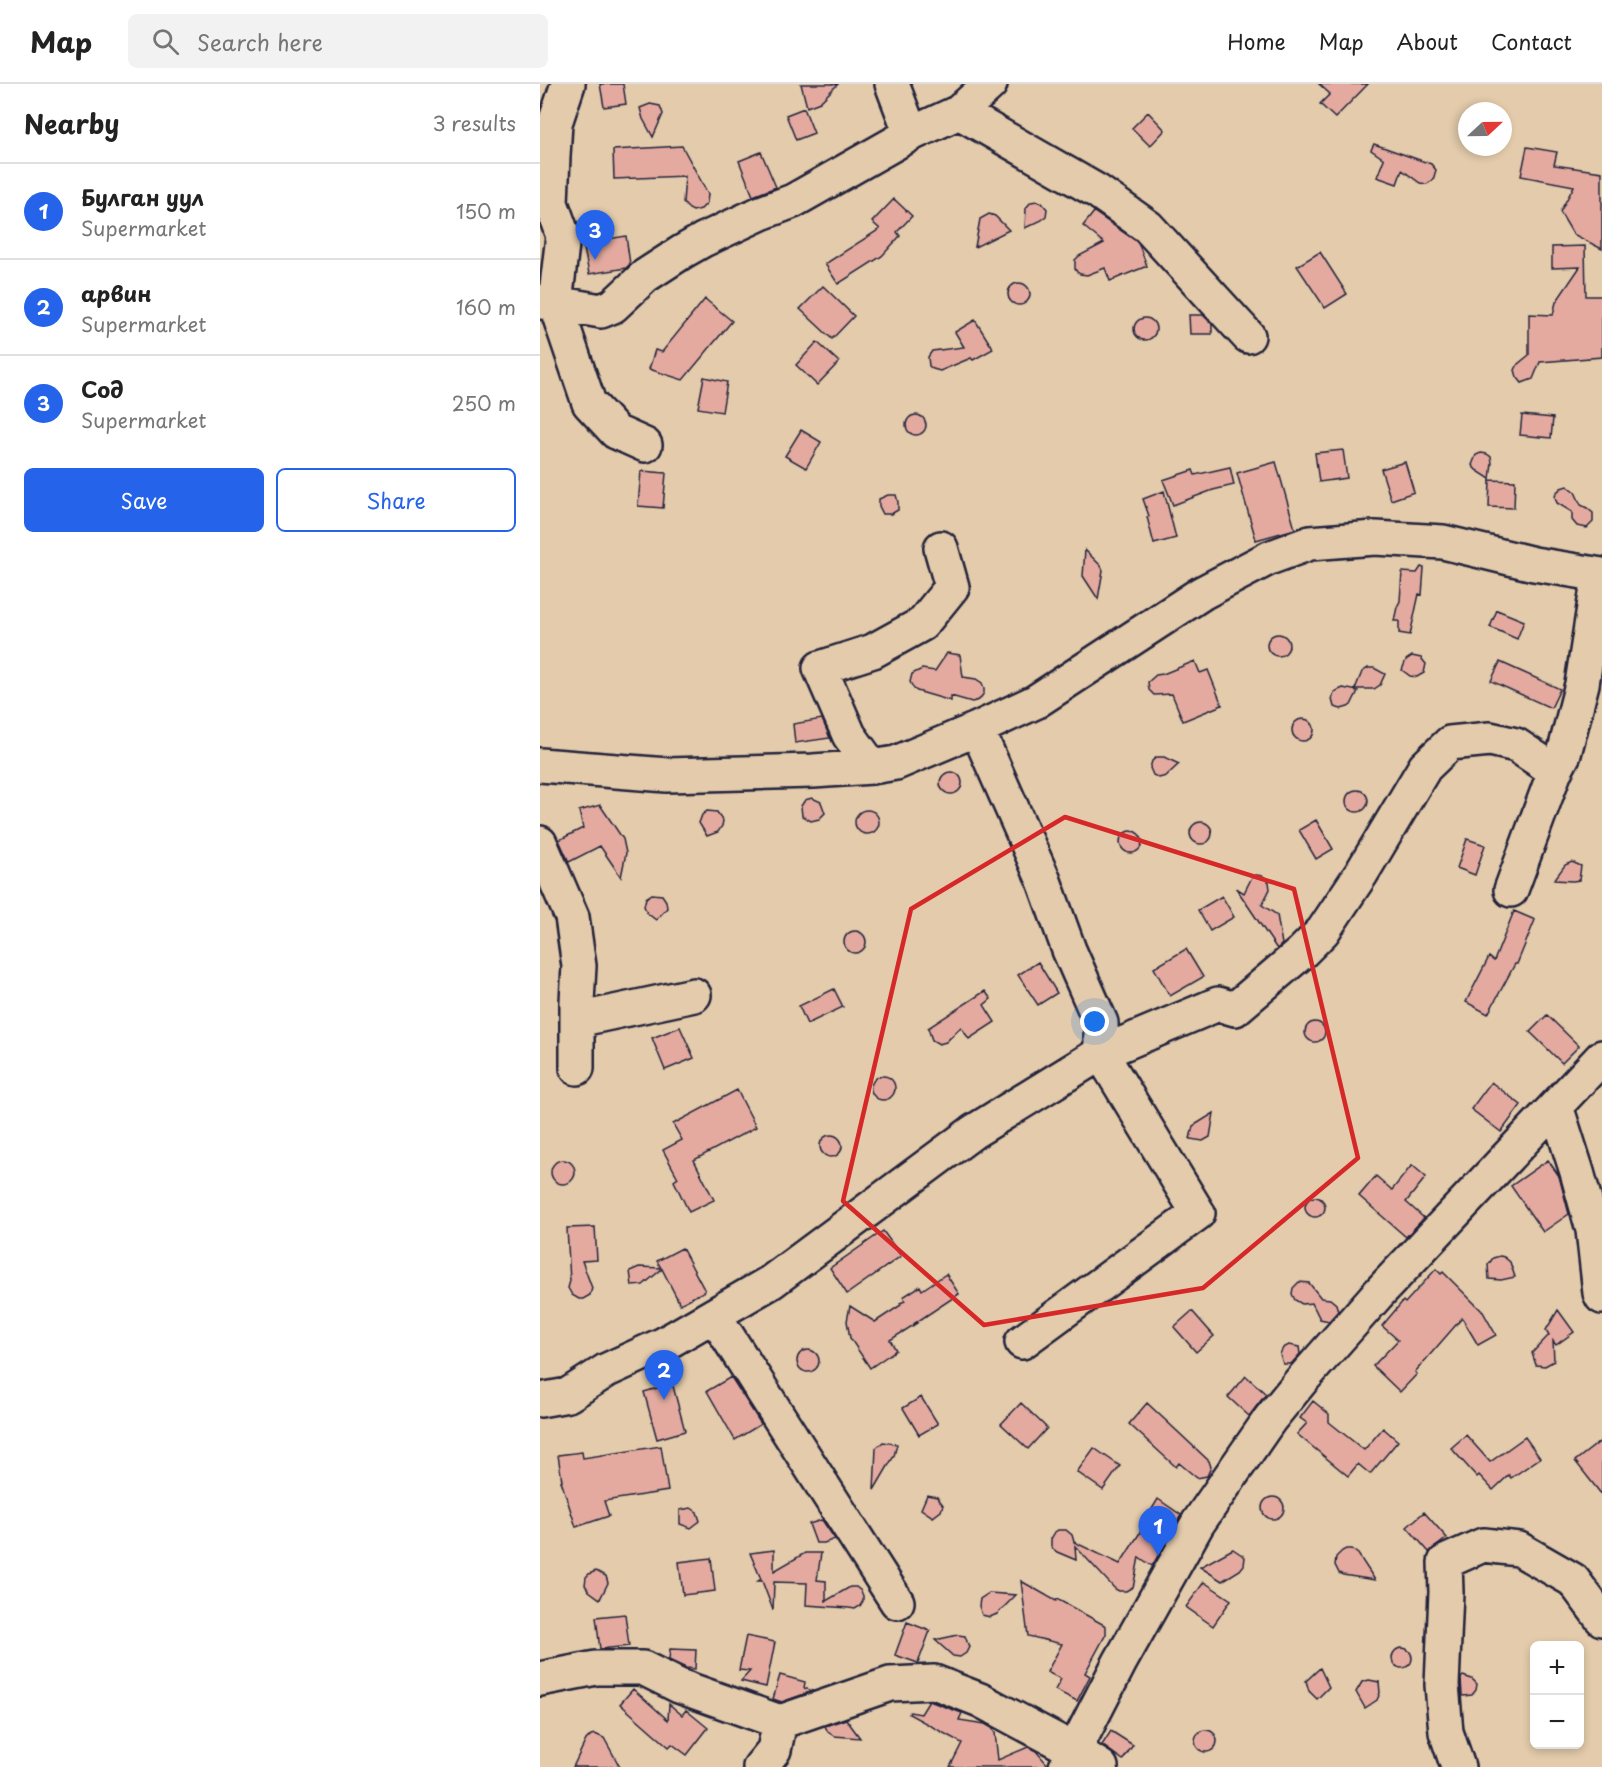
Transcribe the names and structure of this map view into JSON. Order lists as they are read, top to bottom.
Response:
{
  "north": "right",
  "page": {
    "header": "Map",
    "search": "Search here",
    "nav": [
      "Home",
      "Map",
      "About",
      "Contact"
    ],
    "heading": ["Nearby", "3 results"],
    "list": [
      {
        "mark": "1",
        "name": "Булган уул",
        "note": "Supermarket",
        "value": "150 m"
      },
      {
        "mark": "2",
        "name": "арвин",
        "note": "Supermarket",
        "value": "160 m"
      },
      {
        "mark": "3",
        "name": "Сод",
        "note": "Supermarket",
        "value": "250 m"
      }
    ],
    "pins": ["3", "2", "1"],
    "buttons": ["Save", "Share"],
    "map_buttons": ["+", "−"]
  }
}
